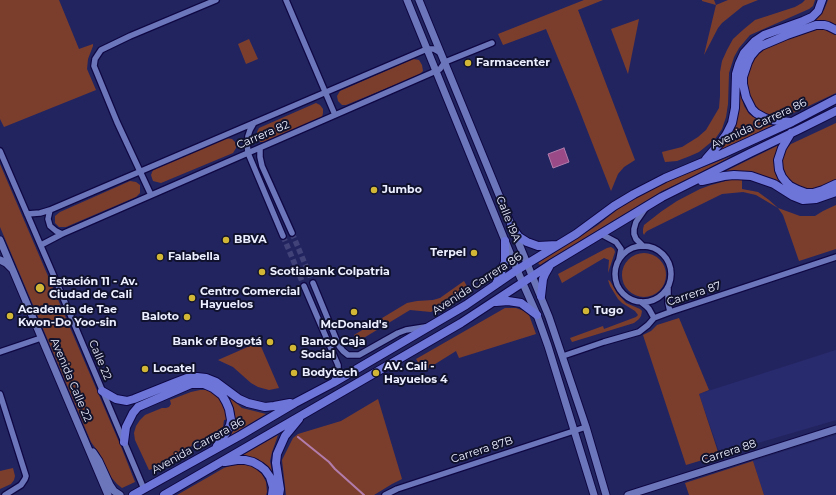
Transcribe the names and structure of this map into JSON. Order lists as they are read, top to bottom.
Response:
{
  "streets": {
    "main road": ["Avenida Carrera 86"],
    "street": [
      "Carrera 82",
      "Calle 19A",
      "Carrera 87",
      "Calle 22",
      "Avenida Calle 22",
      "Carrera 87B",
      "Carrera 88"
    ]
  },
  "crossings": [
    ["Avenida Carrera 86", "Calle 19A"],
    ["Avenida Carrera 86", "Calle 22"],
    ["Carrera 82", "Calle 19A"],
    ["Carrera 82", "Calle 22"],
    ["Calle 19A", "Carrera 87"],
    ["Calle 19A", "Carrera 87B"]
  ],
  "places": [
    "Farmacenter",
    "Jumbo",
    "BBVA",
    "Terpel",
    "Falabella",
    "Scotiabank Colpatria",
    "Estación 11 - Av. Ciudad de Cali",
    "Centro Comercial Hayuelos",
    "Tugo",
    "McDonald's",
    "Academia de Tae Kwon-Do Yoo-sin",
    "Baloto",
    "Bank of Bogotá",
    "Banco Caja Social",
    "Locatel",
    "Bodytech",
    "AV. Cali - Hayuelos 4"
  ]
}
